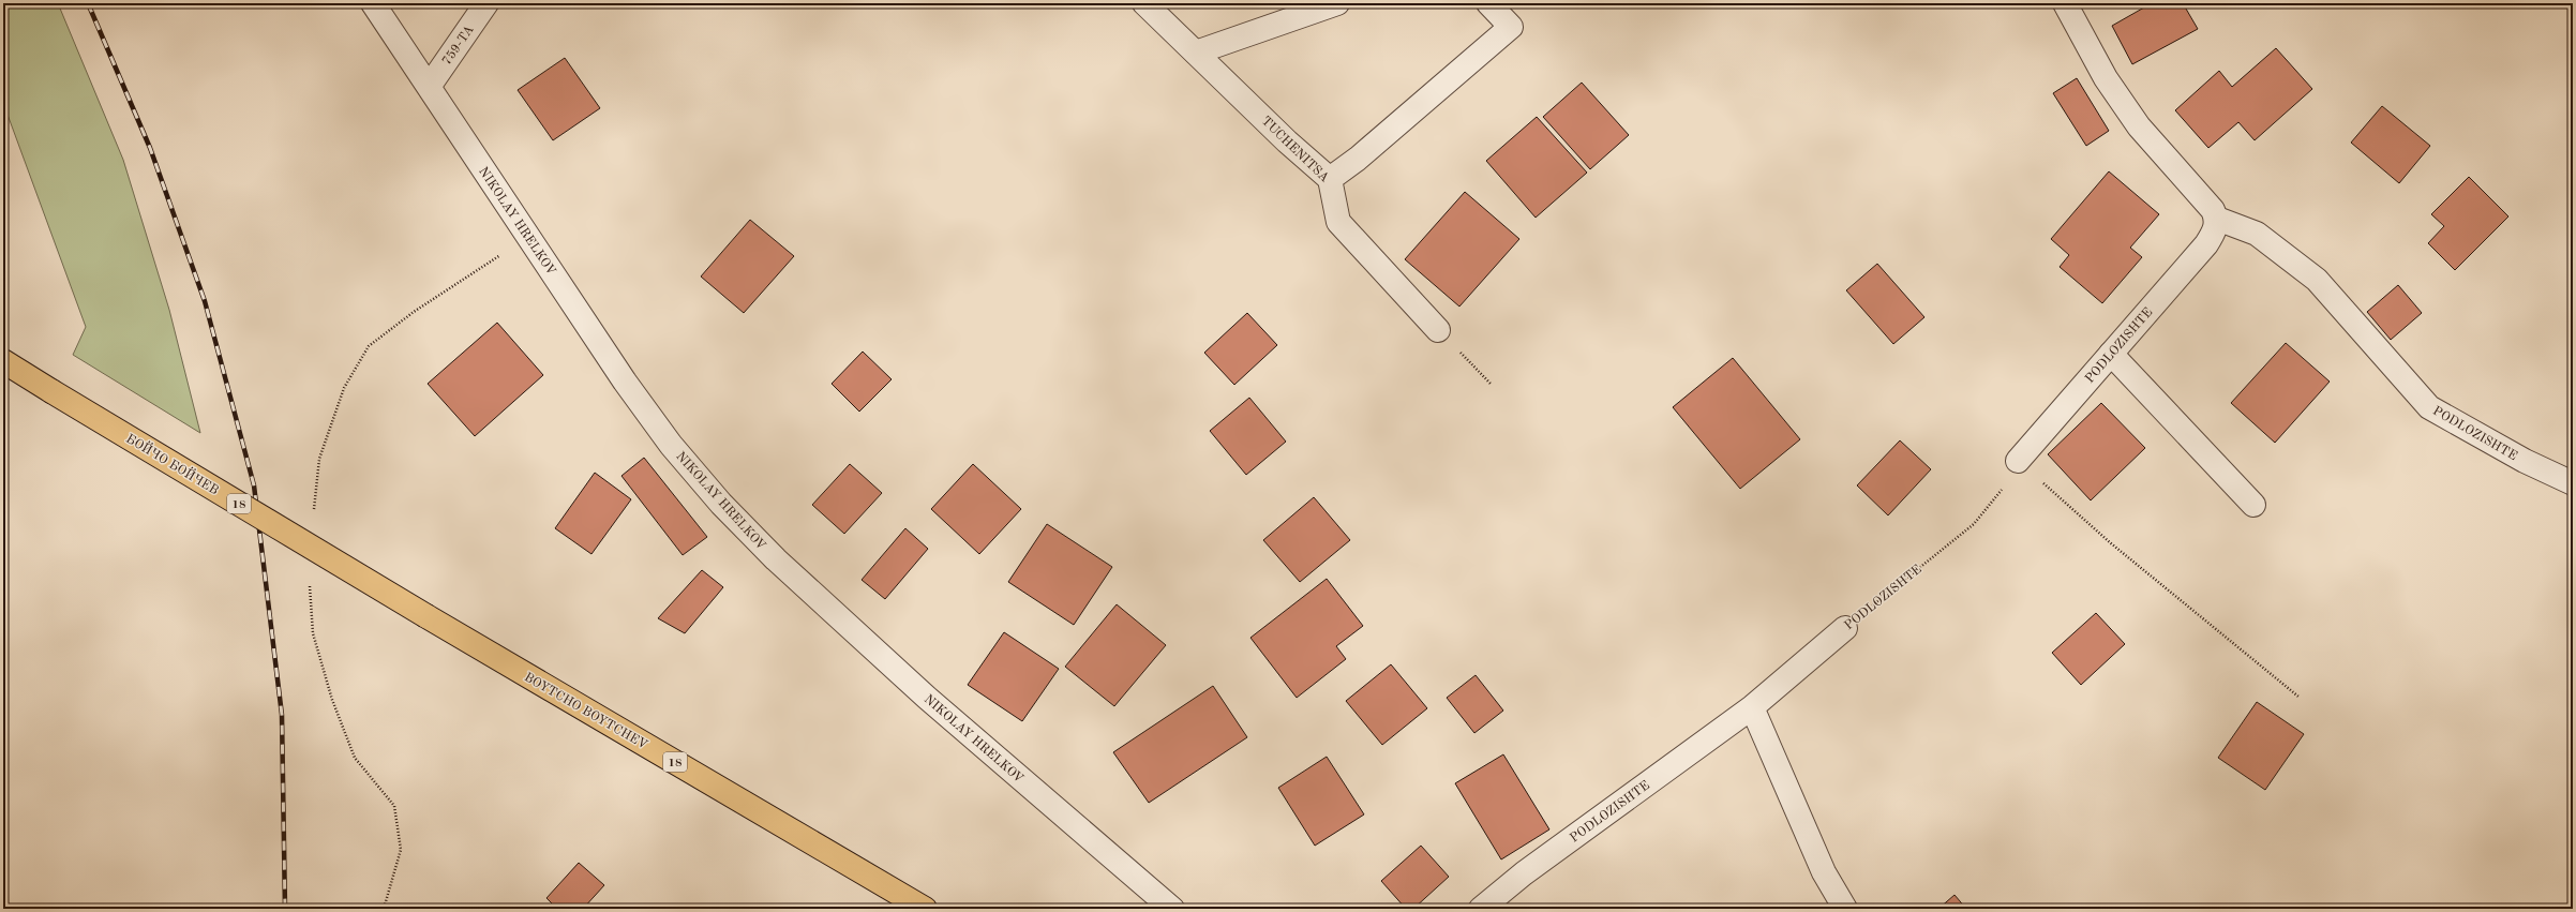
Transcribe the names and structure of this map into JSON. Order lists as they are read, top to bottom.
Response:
{
  "streets": {
    "highway": ["БОЙЧО БОЙЧЕВ", "18", "BOYTCHO BOYTCHEV"],
    "street": [
      "759-ТА",
      "TUCHENITSA",
      "NIKOLAY HRELKOV",
      "PODLOZISHTE"
    ]
  },
  "crossings": [
    ["759-ТА", "NIKOLAY HRELKOV"],
    ["БОЙЧО БОЙЧЕВ", "BOYTCHO BOYTCHEV"]
  ]
}
